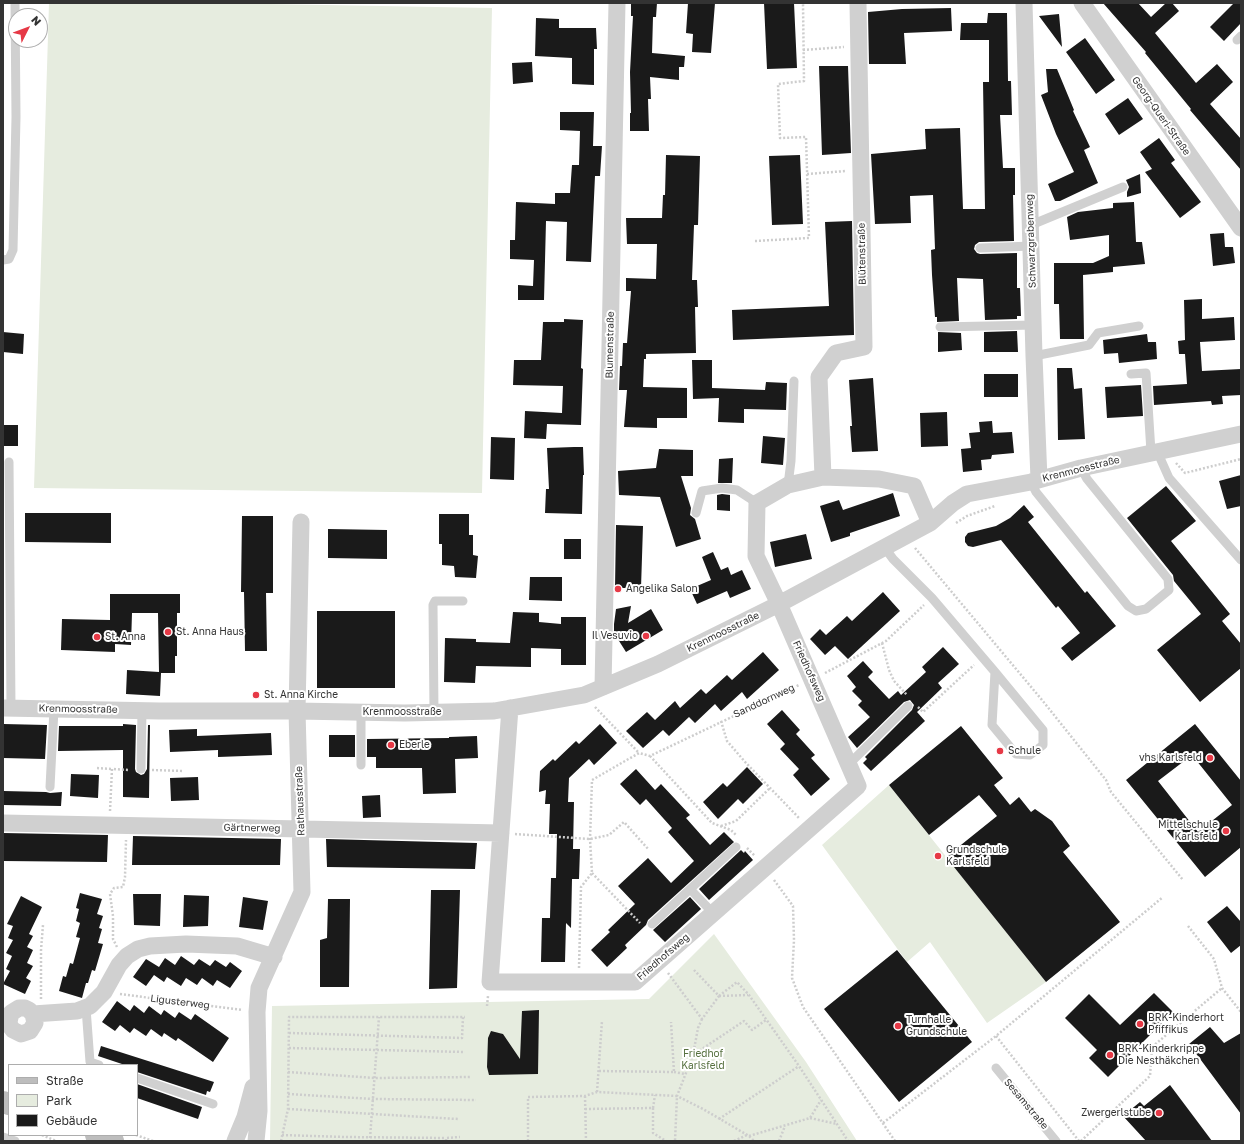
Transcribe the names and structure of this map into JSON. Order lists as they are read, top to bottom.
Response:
{
  "streets": {
    "street": [
      "Georg-Queri-Straße",
      "Schwarzgrabenweg",
      "Blütenstraße",
      "Blumenstraße",
      "Krenmoosstraße",
      "Friedhofsweg",
      "Rathausstraße",
      "Gärtnerweg"
    ],
    "lane": ["Sesamstraße"],
    "path": ["Sanddornweg", "Ligusterweg"]
  },
  "crossings": [
    ["Schwarzgrabenweg", "Krenmoosstraße"],
    ["Blumenstraße", "Krenmoosstraße"],
    ["Krenmoosstraße", "Friedhofsweg"],
    ["Krenmoosstraße", "Rathausstraße"],
    ["Friedhofsweg", "Sanddornweg"],
    ["Friedhofsweg", "Gärtnerweg"],
    ["Rathausstraße", "Gärtnerweg"],
    ["Rathausstraße", "Ligusterweg"]
  ],
  "parks": ["Friedhof Karlsfeld"],
  "places": [
    "Angelika Salon",
    "St. Anna Haus",
    "Il Vesuvio",
    "St. Anna",
    "St. Anna Kirche",
    "Eberle",
    "Schule",
    "vhs Karlsfeld",
    "Mittelschule Karlsfeld",
    "Grundschule Karlsfeld",
    "BRK-Kinderhort Pfiffikus",
    "Turnhalle Grundschule",
    "BRK-Kinderkrippe Die Nesthäkchen",
    "Zwergerlstube"
  ],
  "legend": ["Straße", "Park", "Gebäude"],
  "north": "top right"
}
